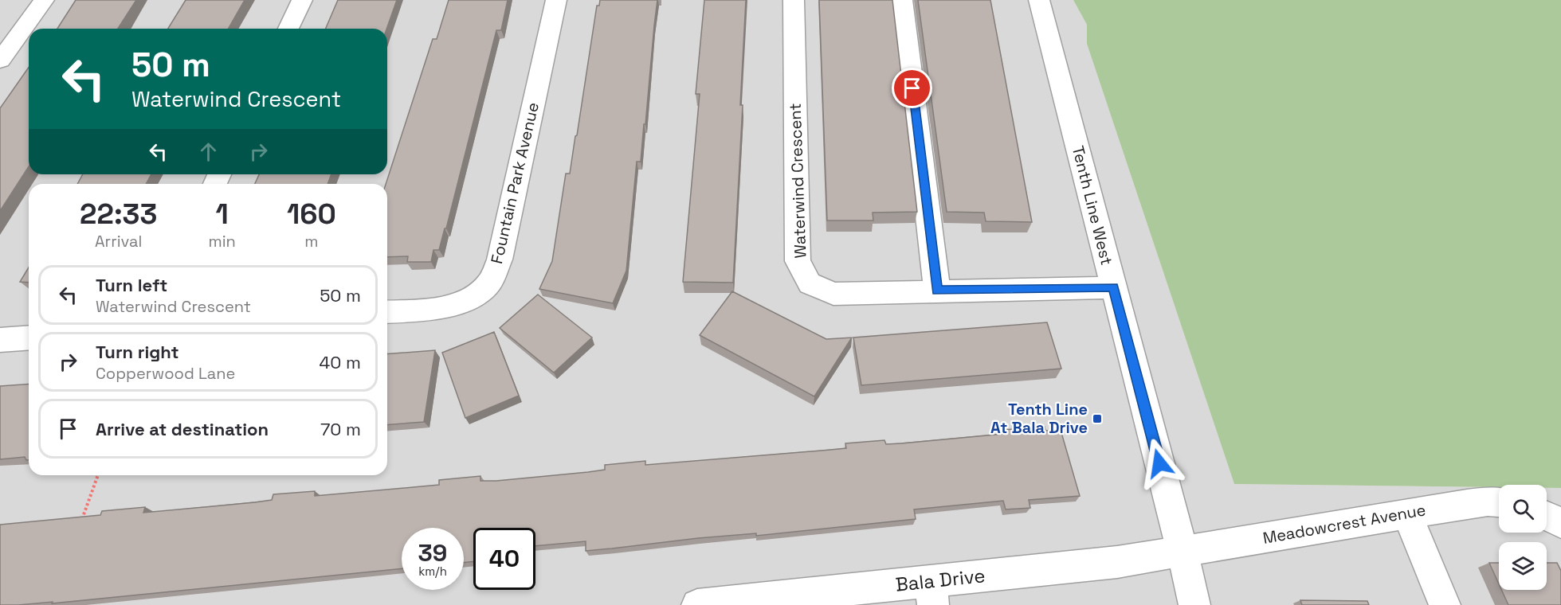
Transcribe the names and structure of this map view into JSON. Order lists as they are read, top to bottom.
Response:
{
  "streets": {
    "street": [
      "Waterwind Crescent",
      "Fountain Park Avenue",
      "Tenth Line West",
      "Meadowcrest Avenue",
      "Bala Drive"
    ]
  },
  "crossings": [
    ["Waterwind Crescent", "Tenth Line West"],
    ["Tenth Line West", "Meadowcrest Avenue"],
    ["Tenth Line West", "Bala Drive"],
    ["Meadowcrest Avenue", "Bala Drive"]
  ],
  "places": {
    "transit": ["Tenth Line At Bala Drive"]
  },
  "page": {
    "turn": ["50 m", "Waterwind Crescent"],
    "eta": [
      "22:33",
      "Arrival",
      "1",
      "min",
      "160",
      "m"
    ],
    "list": [
      {
        "name": "Turn left",
        "note": "Waterwind Crescent",
        "value": "50 m"
      },
      {
        "name": "Turn right",
        "note": "Copperwood Lane",
        "value": "40 m"
      },
      {
        "name": "Arrive at destination",
        "value": "70 m"
      }
    ],
    "speed": "39 km/h",
    "limit": "40"
  }
}
